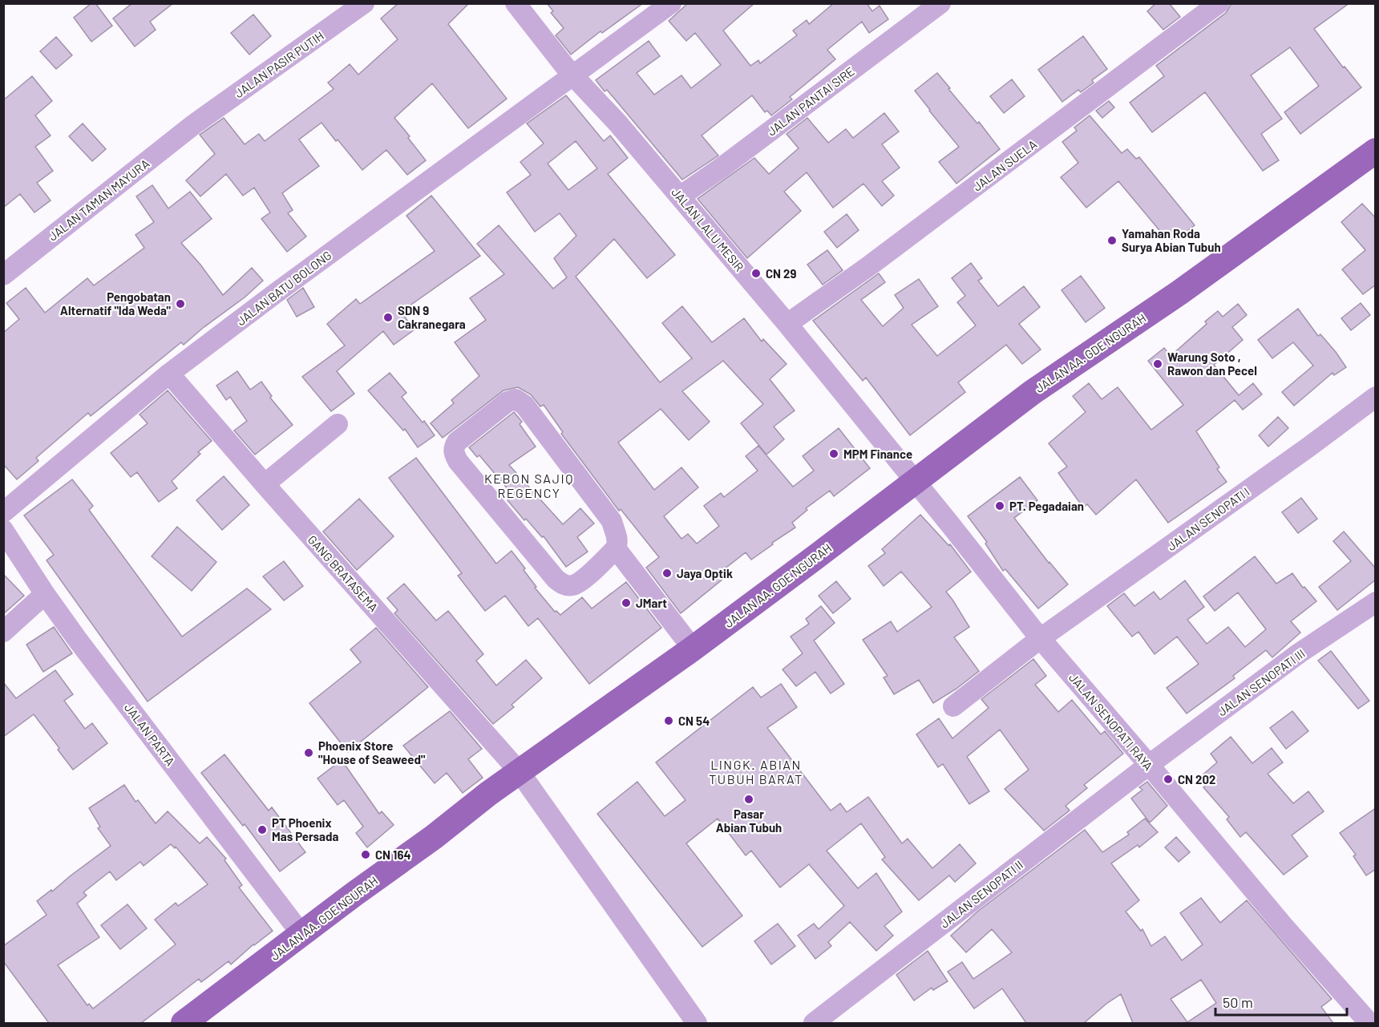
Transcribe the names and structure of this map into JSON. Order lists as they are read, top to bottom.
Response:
{
  "streets": {
    "main road": ["JALAN AA. GDE NGURAH"],
    "street": [
      "JALAN PASIR PUTIH",
      "JALAN PANTAI SIRE",
      "JALAN SUELA",
      "JALAN TAMAN MAYURA",
      "JALAN LALU MESIR",
      "JALAN BATU BOLONG",
      "JALAN SENOPATI I",
      "GANG BRATASEMA",
      "JALAN SENOPATI III",
      "JALAN SENOPATI RAYA",
      "JALAN PARTA",
      "JALAN SENOPATI II"
    ]
  },
  "crossings": [
    ["JALAN PASIR PUTIH", "JALAN TAMAN MAYURA"],
    ["JALAN PANTAI SIRE", "JALAN LALU MESIR"],
    ["JALAN SUELA", "JALAN LALU MESIR"],
    ["JALAN LALU MESIR", "JALAN BATU BOLONG"],
    ["JALAN LALU MESIR", "JALAN AA. GDE NGURAH"],
    ["JALAN LALU MESIR", "JALAN SENOPATI RAYA"],
    ["JALAN BATU BOLONG", "GANG BRATASEMA"],
    ["JALAN AA. GDE NGURAH", "GANG BRATASEMA"],
    ["JALAN AA. GDE NGURAH", "JALAN SENOPATI RAYA"],
    ["JALAN AA. GDE NGURAH", "JALAN PARTA"],
    ["JALAN SENOPATI I", "JALAN SENOPATI RAYA"],
    ["JALAN SENOPATI III", "JALAN SENOPATI RAYA"],
    ["JALAN SENOPATI III", "JALAN SENOPATI II"],
    ["JALAN SENOPATI RAYA", "JALAN SENOPATI II"]
  ],
  "districts": ["KEBON SAJIQ REGENCY", "LINGK. ABIAN TUBUH BARAT"],
  "places": [
    "Yamahan Roda Surya Abian Tubuh",
    "CN 29",
    "Pengobatan Alternatif \"Ida Weda\"",
    "SDN 9 Cakranegara",
    "Warung Soto , Rawon dan Pecel",
    "MPM Finance",
    "PT. Pegadaian",
    "Jaya Optik",
    "JMart",
    "CN 54",
    "Phoenix Store \"House of Seaweed\"",
    "CN 202",
    "Pasar Abian Tubuh",
    "PT Phoenix Mas Persada",
    "CN 164"
  ],
  "scale_bar": "50 m"
}
